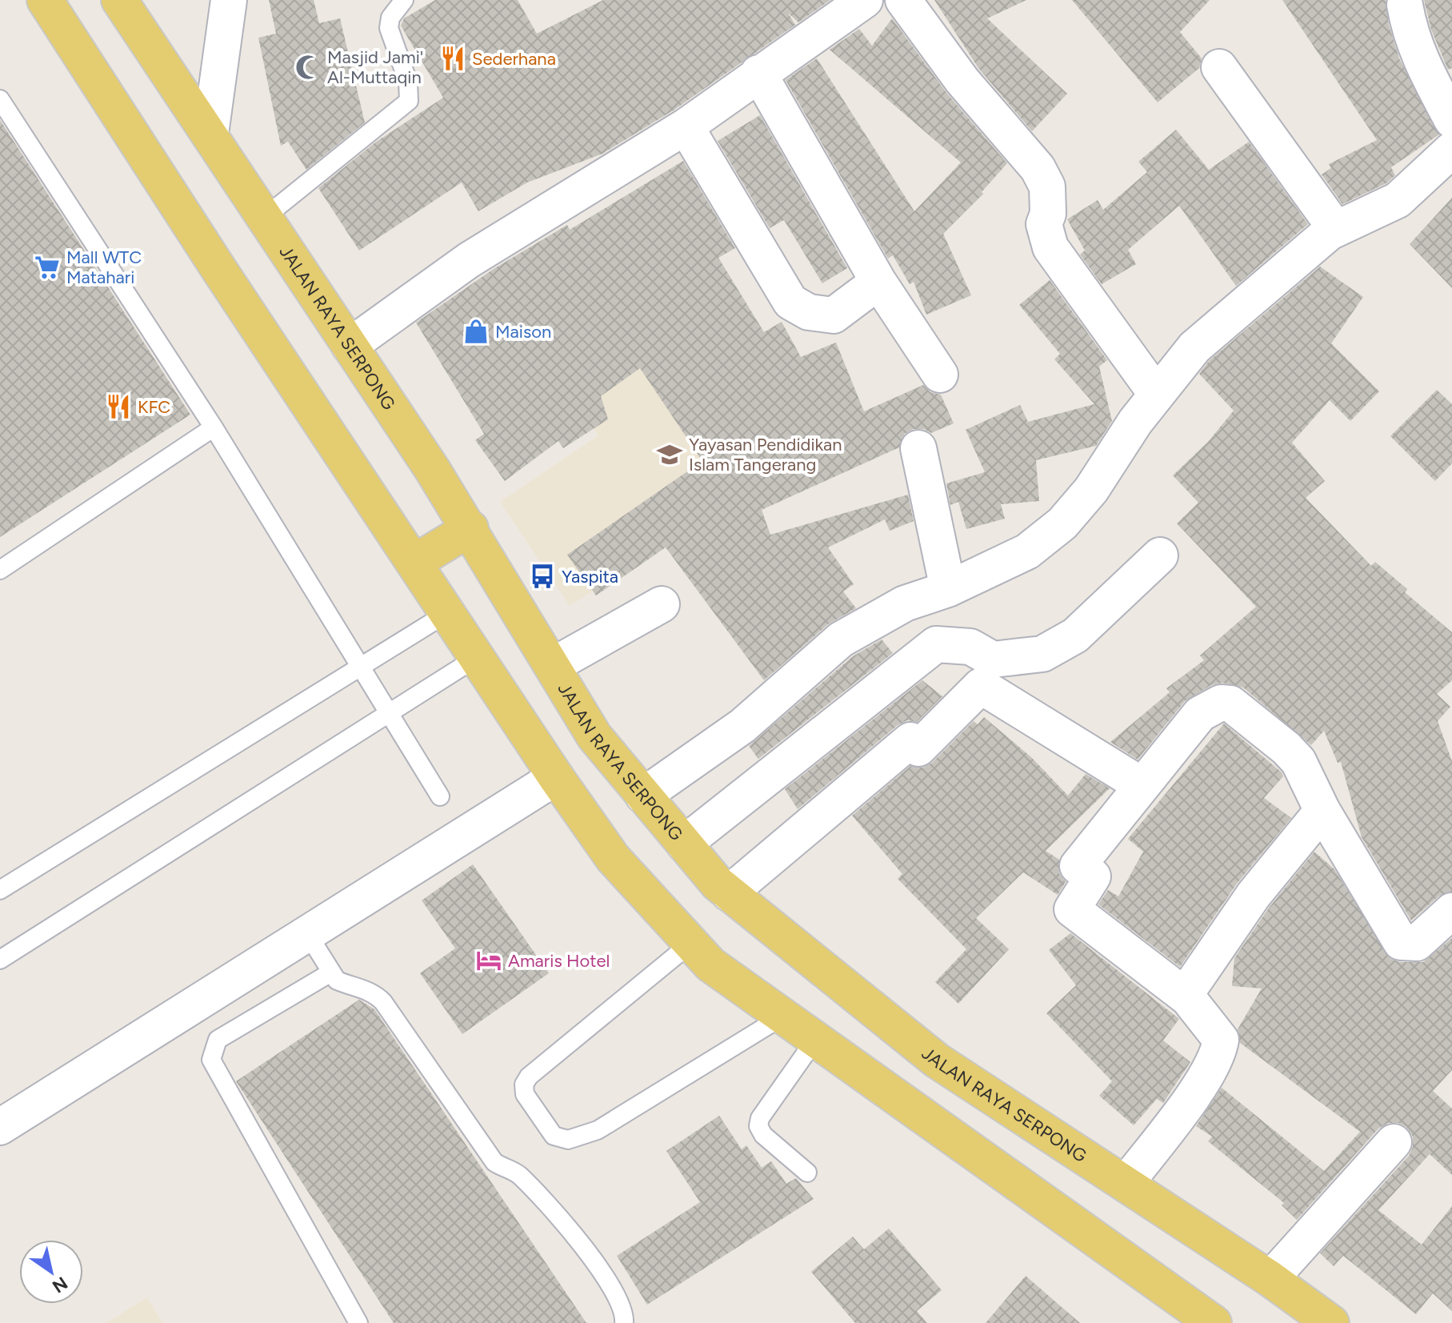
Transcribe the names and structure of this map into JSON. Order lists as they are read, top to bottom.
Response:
{
  "streets": {
    "main road": ["JALAN RAYA SERPONG"]
  },
  "places": {
    "restaurant": ["Sederhana", "KFC"],
    "mosque": ["Masjid Jami' Al-Muttaqin"],
    "supermarket": ["Mall WTC Matahari"],
    "shop": ["Maison"],
    "school or university": ["Yayasan Pendidikan Islam Tangerang"],
    "bus stop": ["Yaspita"],
    "hotel": ["Amaris Hotel"]
  },
  "north": "bottom right"
}
